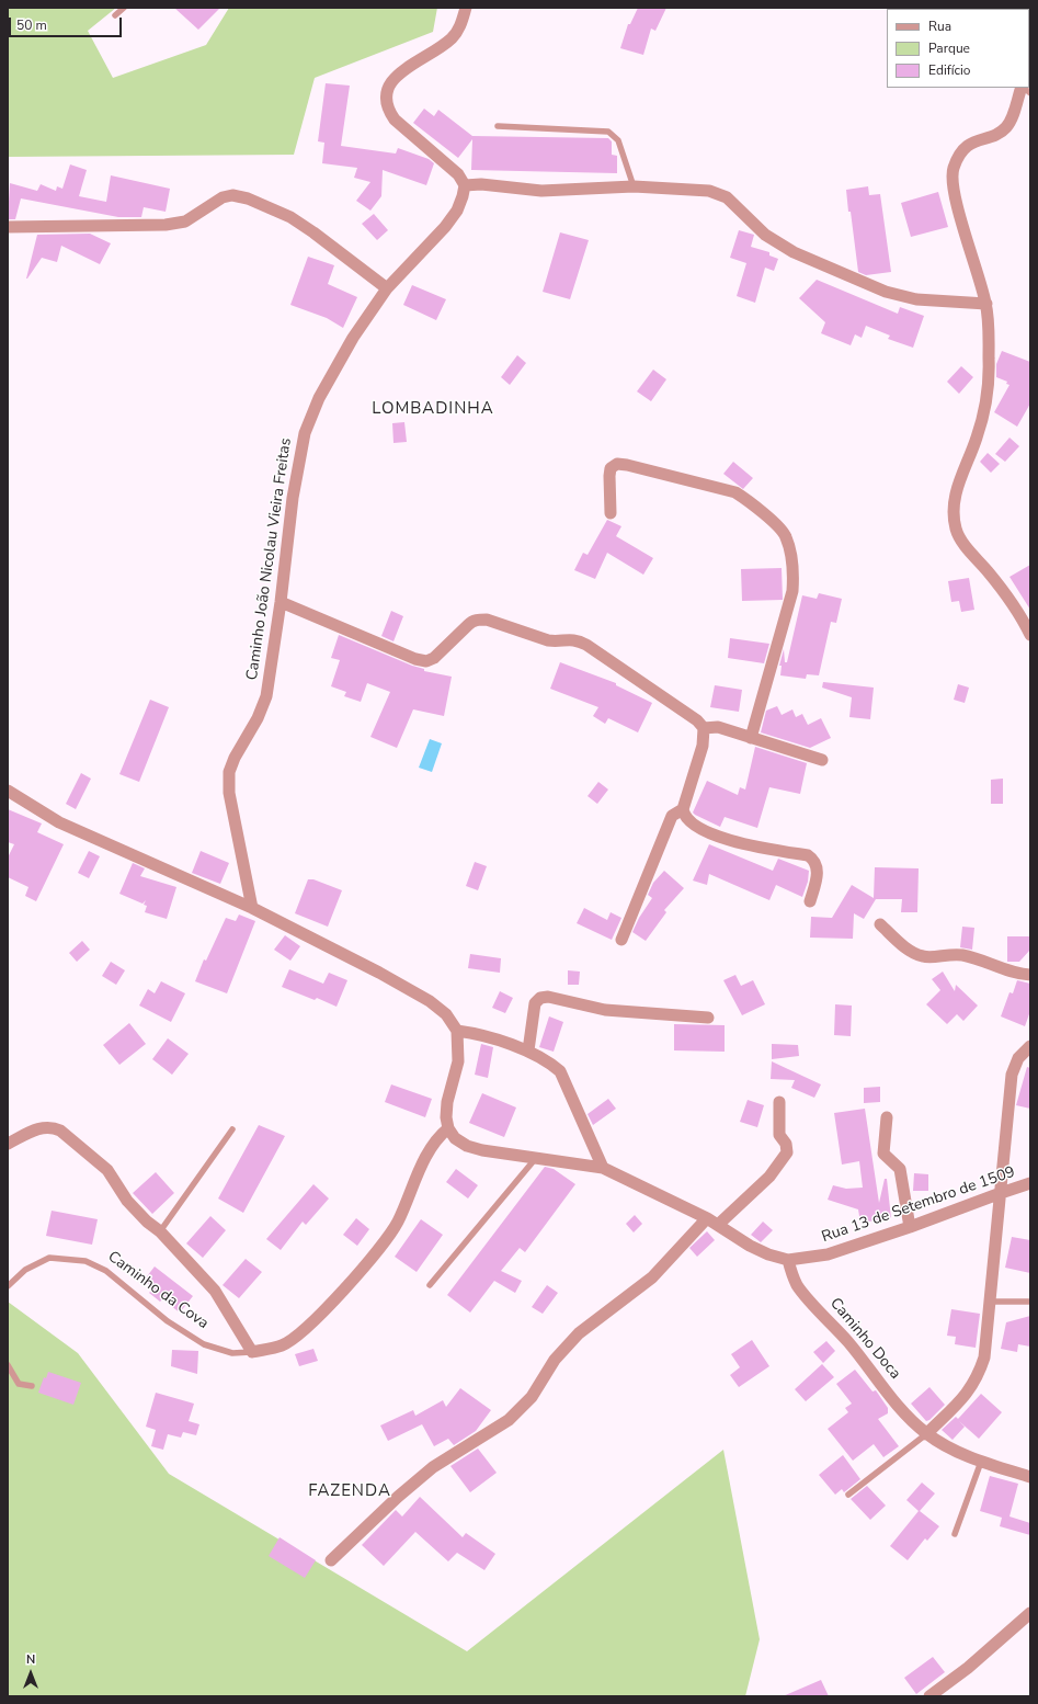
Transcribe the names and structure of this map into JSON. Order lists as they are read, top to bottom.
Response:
{
  "streets": {
    "street": [
      "Caminho João Nicolau Vieira Freitas",
      "Rua 13 de Setembro de 1509",
      "Caminho da Cova",
      "Caminho Doca"
    ]
  },
  "crossings": [
    ["Rua 13 de Setembro de 1509", "Caminho Doca"]
  ],
  "districts": ["LOMBADINHA", "FAZENDA"],
  "legend": ["Rua", "Parque", "Edifício"],
  "scale_bar": "50 m",
  "north": "top"
}
